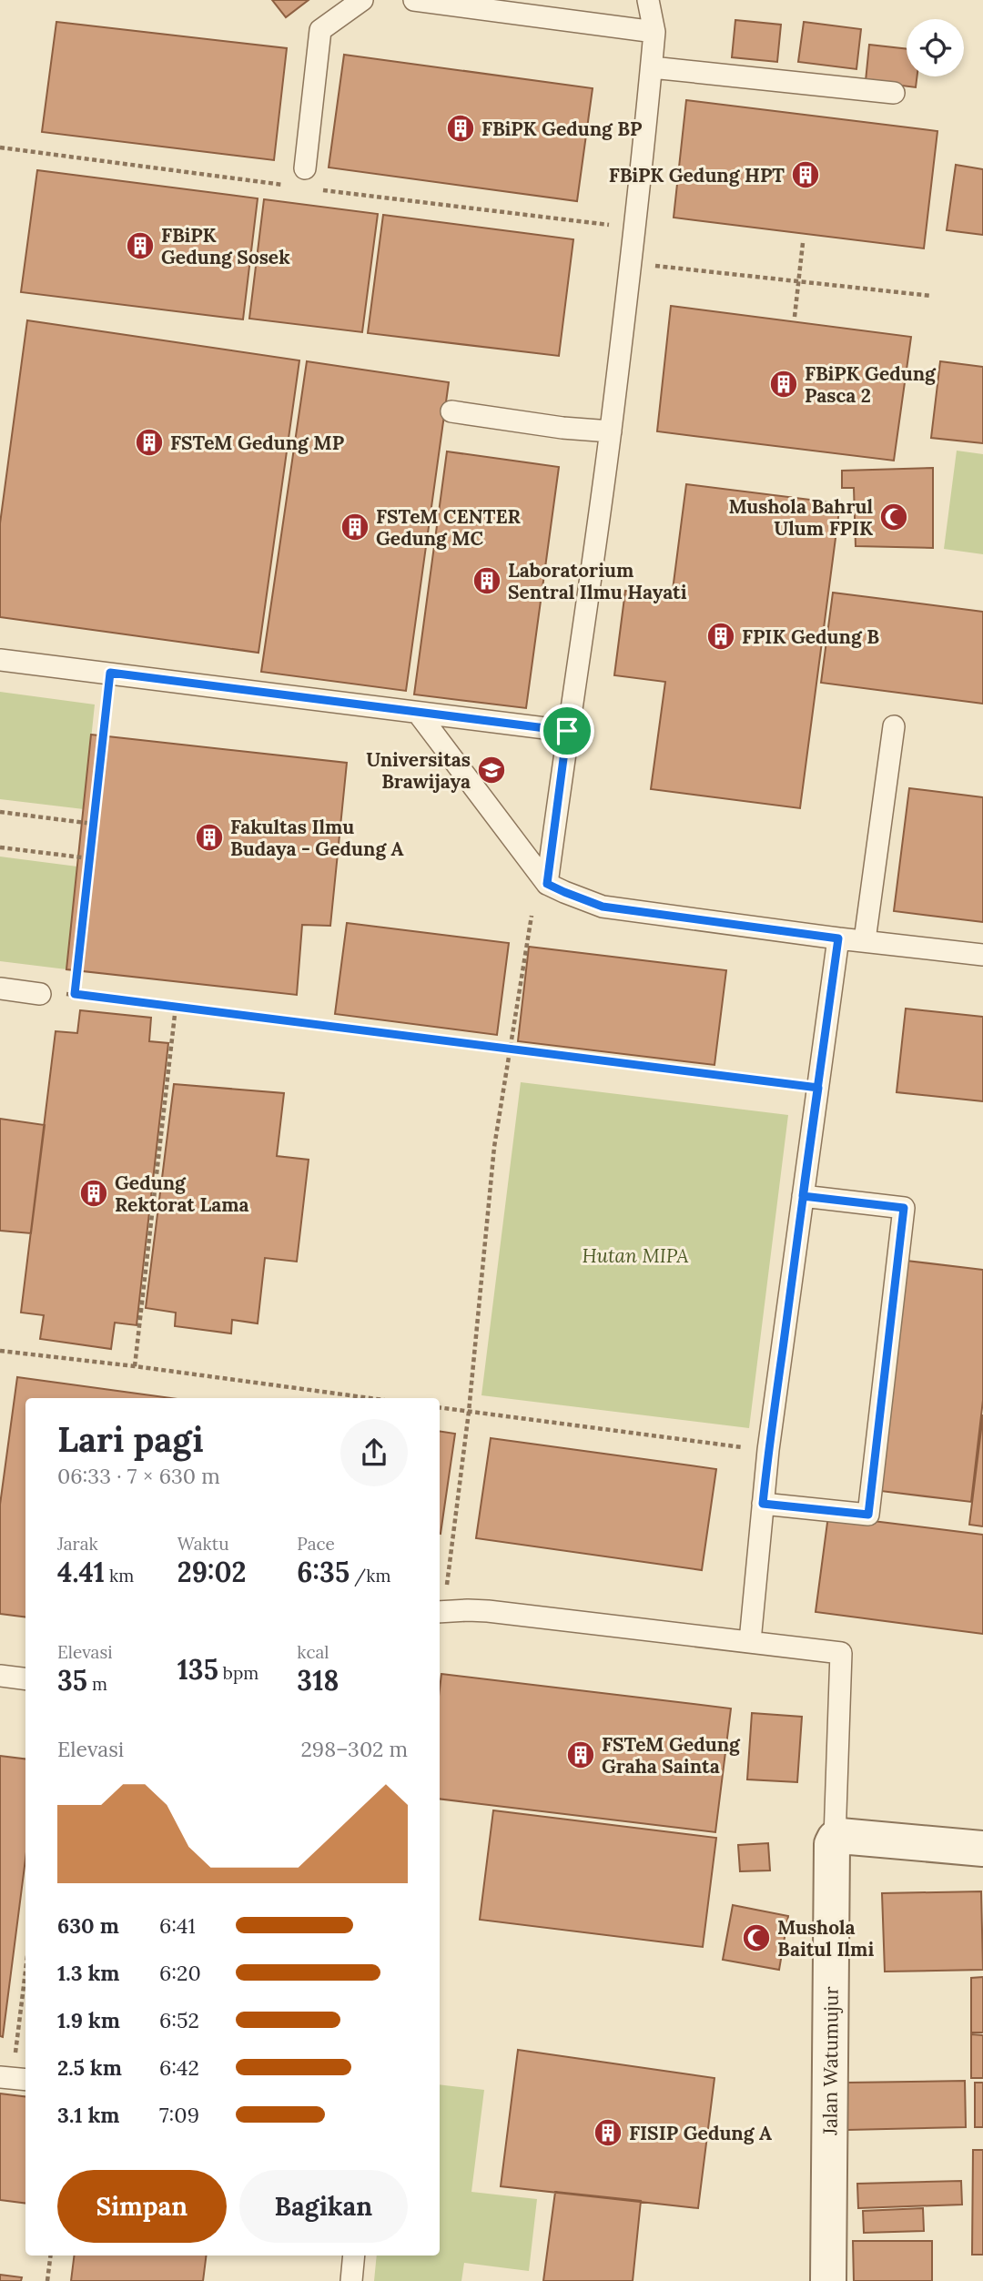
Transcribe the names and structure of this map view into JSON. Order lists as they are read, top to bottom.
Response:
{
  "streets": {
    "street": ["Jalan Watumujur"]
  },
  "parks": ["Hutan MIPA"],
  "places": {
    "building": [
      "FBiPK Gedung BP",
      "FBiPK Gedung HPT",
      "FBiPK Gedung Sosek",
      "FBiPK Gedung Pasca 2",
      "FSTeM Gedung MP",
      "FSTeM CENTER Gedung MC",
      "Laboratorium Sentral Ilmu Hayati",
      "FPIK Gedung B",
      "Fakultas Ilmu Budaya - Gedung A",
      "Gedung Rektorat Lama",
      "FSTeM Gedung Graha Sainta",
      "FISIP Gedung A"
    ],
    "mosque": ["Mushola Bahrul Ulum FPIK", "Mushola Baitul Ilmi"],
    "school or university": ["Universitas Brawijaya"]
  },
  "page": {
    "heading": ["Lari pagi", "06:33 · 7 × 630 m"],
    "stats": [
      ["Jarak", "4.41 km"],
      ["Waktu", "29:02"],
      ["Pace", "6:35 /km"],
      ["Elevasi", "35 m"],
      ["135 bpm"],
      ["kcal", "318"]
    ],
    "chart": ["Elevasi", "298–302 m"],
    "list": [
      {
        "name": "630 m",
        "note": "6:41"
      },
      {
        "name": "1.3 km",
        "note": "6:20"
      },
      {
        "name": "1.9 km",
        "note": "6:52"
      },
      {
        "name": "2.5 km",
        "note": "6:42"
      },
      {
        "name": "3.1 km",
        "note": "7:09"
      }
    ],
    "buttons": ["Simpan", "Bagikan"]
  }
}
